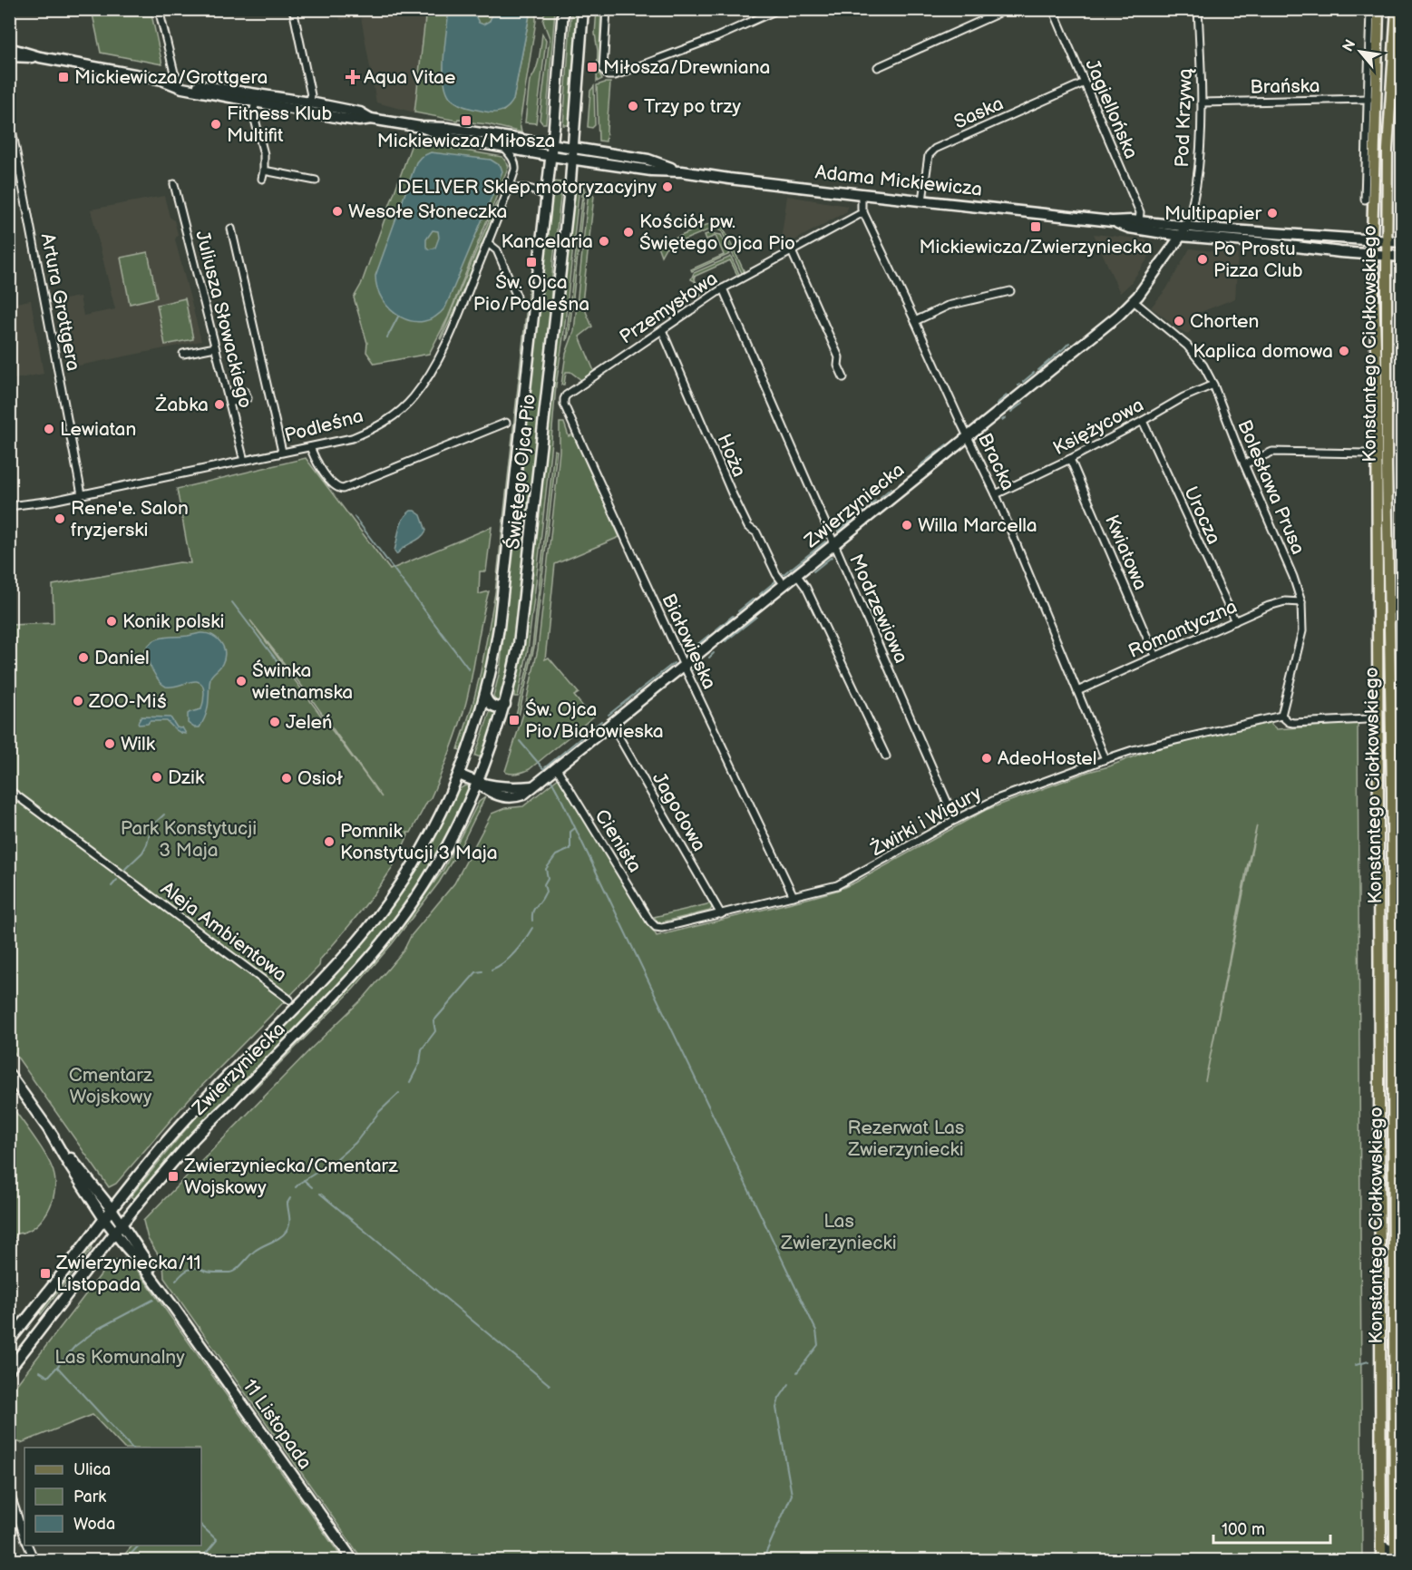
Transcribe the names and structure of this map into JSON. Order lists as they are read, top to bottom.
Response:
{
  "streets": {
    "main road": ["Konstantego Ciołkowskiego"],
    "street": [
      "Brańska",
      "Jagiellońska",
      "Saska",
      "Pod Krzywą",
      "Adama Mickiewicza",
      "Artura Grottgera",
      "Przemysłowa",
      "Juliusza Słowackiego",
      "Podleśna",
      "Księżycowa",
      "Hoża",
      "Bracka",
      "Świętego Ojca Pio",
      "Bolesława Prusa",
      "Zwierzyniecka",
      "Urocza",
      "Kwiatowa",
      "Modrzewiowa",
      "Romantyczna",
      "Białowieska",
      "Jagodowa",
      "Żwirki i Wigury",
      "Cienista",
      "Aleja Ambientowa",
      "11 Listopada"
    ]
  },
  "crossings": [
    ["Brańska", "Pod Krzywą"],
    ["Brańska", "Konstantego Ciołkowskiego"],
    ["Jagiellońska", "Saska"],
    ["Jagiellońska", "Adama Mickiewicza"],
    ["Saska", "Adama Mickiewicza"],
    ["Pod Krzywą", "Adama Mickiewicza"],
    ["Pod Krzywą", "Zwierzyniecka"],
    ["Adama Mickiewicza", "Konstantego Ciołkowskiego"],
    ["Adama Mickiewicza", "Podleśna"],
    ["Adama Mickiewicza", "Świętego Ojca Pio"],
    ["Adama Mickiewicza", "Zwierzyniecka"],
    ["Artura Grottgera", "Podleśna"],
    ["Przemysłowa", "Hoża"],
    ["Przemysłowa", "Bracka"],
    ["Przemysłowa", "Modrzewiowa"],
    ["Przemysłowa", "Białowieska"],
    ["Juliusza Słowackiego", "Podleśna"],
    ["Księżycowa", "Bracka"],
    ["Księżycowa", "Bolesława Prusa"],
    ["Księżycowa", "Urocza"],
    ["Księżycowa", "Kwiatowa"],
    ["Hoża", "Zwierzyniecka"],
    ["Bracka", "Zwierzyniecka"],
    ["Bracka", "Romantyczna"],
    ["Bracka", "Żwirki i Wigury"],
    ["Świętego Ojca Pio", "Zwierzyniecka"],
    ["Bolesława Prusa", "Zwierzyniecka"],
    ["Bolesława Prusa", "Romantyczna"],
    ["Bolesława Prusa", "Żwirki i Wigury"],
    ["Zwierzyniecka", "Modrzewiowa"],
    ["Zwierzyniecka", "Białowieska"],
    ["Zwierzyniecka", "Jagodowa"],
    ["Zwierzyniecka", "Cienista"],
    ["Zwierzyniecka", "11 Listopada"],
    ["Urocza", "Romantyczna"],
    ["Kwiatowa", "Romantyczna"],
    ["Modrzewiowa", "Żwirki i Wigury"],
    ["Białowieska", "Żwirki i Wigury"],
    ["Jagodowa", "Żwirki i Wigury"],
    ["Żwirki i Wigury", "Cienista"]
  ],
  "parks": [
    "Park Konstytucji 3 Maja",
    "Cmentarz Wojskowy",
    "Rezerwat Las Zwierzyniecki",
    "Las Zwierzyniecki",
    "Las Komunalny"
  ],
  "places": {
    "transit": [
      "Miłosza/Drewniana",
      "Mickiewicza/Grottgera",
      "Mickiewicza/Miłosza",
      "Mickiewicza/Zwierzyniecka",
      "Św. Ojca Pio/Podleśna",
      "Św. Ojca Pio/Białowieska",
      "Zwierzyniecka/Cmentarz Wojskowy",
      "Zwierzyniecka/11 Listopada"
    ],
    "health": ["Aqua Vitae"],
    "other": [
      "Trzy po trzy",
      "Fitness Klub Multifit",
      "DELIVER Sklep motoryzacyjny",
      "Wesołe Słoneczka",
      "Multipapier",
      "Kościół pw. Świętego Ojca Pio",
      "Kancelaria",
      "Po Prostu Pizza Club",
      "Chorten",
      "Kaplica domowa",
      "Żabka",
      "Lewiatan",
      "Rene'e. Salon fryzjerski",
      "Willa Marcella",
      "Konik polski",
      "Daniel",
      "Świnka wietnamska",
      "ZOO-Miś",
      "Jeleń",
      "Wilk",
      "AdeoHostel",
      "Dzik",
      "Osioł",
      "Pomnik Konstytucji 3 Maja"
    ]
  },
  "legend": ["Ulica", "Park", "Woda"],
  "scale_bar": "100 m",
  "north": "top left"
}
